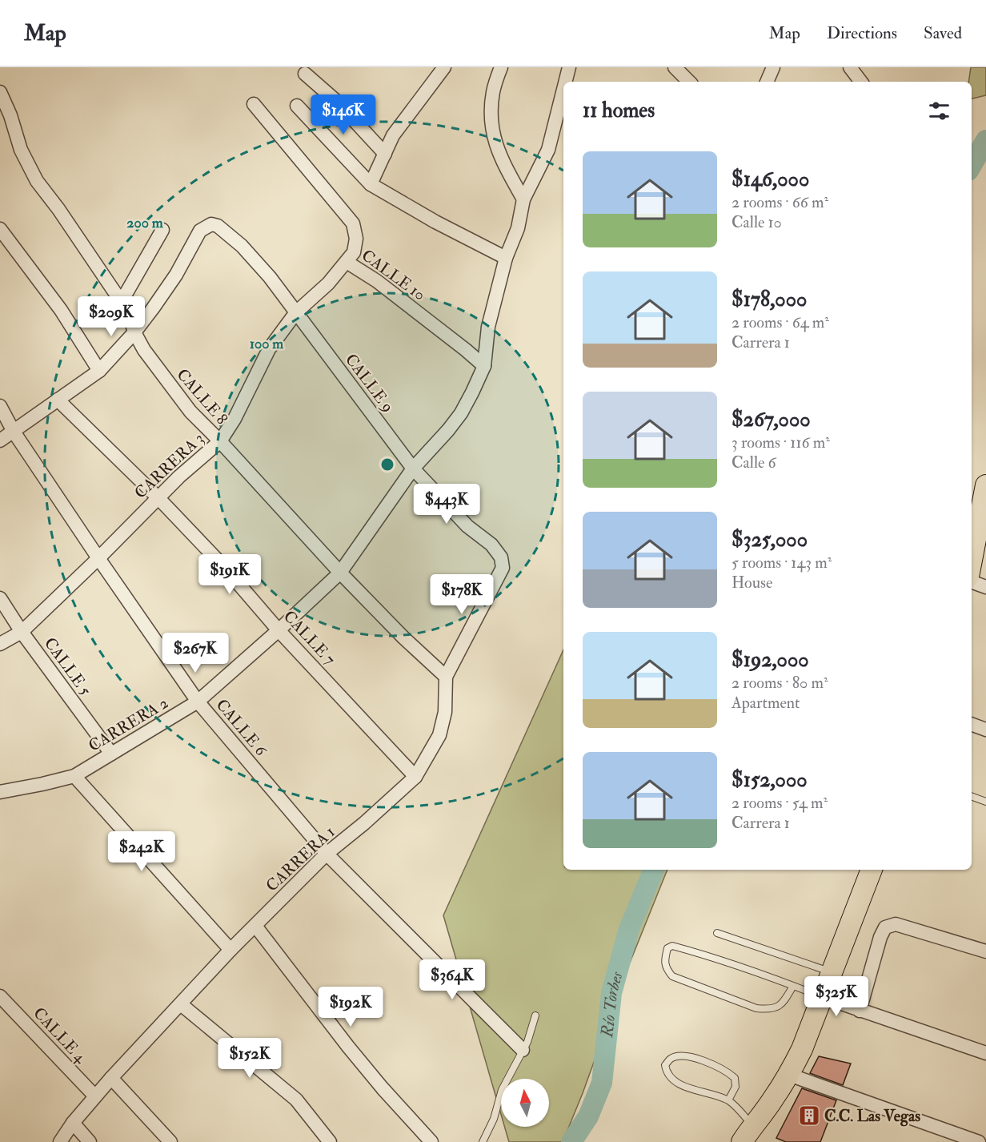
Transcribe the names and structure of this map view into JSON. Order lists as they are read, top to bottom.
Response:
{
  "streets": {
    "street": [
      "CALLE 10",
      "CALLE 9",
      "CALLE 8",
      "CARRERA 3",
      "CALLE 7",
      "CALLE 5",
      "CARRERA 2",
      "CALLE 6",
      "CARRERA 1",
      "CALLE 4"
    ]
  },
  "crossings": [
    ["CALLE 10", "CARRERA 3"],
    ["CALLE 10", "CARRERA 2"],
    ["CALLE 9", "CALLE 8"],
    ["CALLE 9", "CARRERA 3"],
    ["CALLE 9", "CARRERA 2"],
    ["CALLE 9", "CARRERA 1"],
    ["CALLE 8", "CARRERA 3"],
    ["CALLE 8", "CARRERA 2"],
    ["CALLE 8", "CARRERA 1"],
    ["CARRERA 3", "CALLE 7"],
    ["CARRERA 3", "CALLE 5"],
    ["CARRERA 3", "CALLE 6"],
    ["CALLE 7", "CARRERA 2"],
    ["CALLE 7", "CARRERA 1"],
    ["CALLE 5", "CARRERA 2"],
    ["CARRERA 2", "CALLE 6"],
    ["CALLE 6", "CARRERA 1"],
    ["CARRERA 1", "CALLE 4"]
  ],
  "water": ["Río Torbes"],
  "places": {
    "building": ["C.C. Las Vegas"]
  },
  "north": "top",
  "page": {
    "header": "Map",
    "nav": ["Map", "Directions", "Saved"],
    "heading": "11 homes",
    "price": [
      "$146K",
      "$209K",
      "$443K",
      "$191K",
      "$178K",
      "$267K",
      "$242K",
      "$364K",
      "$325K",
      "$192K",
      "$152K"
    ],
    "list": [
      {
        "name": "$146,000",
        "note": "2 rooms · 66 m² · Calle 10"
      },
      {
        "name": "$178,000",
        "note": "2 rooms · 64 m² · Carrera 1"
      },
      {
        "name": "$267,000",
        "note": "3 rooms · 116 m² · Calle 6"
      },
      {
        "name": "$325,000",
        "note": "5 rooms · 143 m² · House"
      },
      {
        "name": "$192,000",
        "note": "2 rooms · 80 m² · Apartment"
      },
      {
        "name": "$152,000",
        "note": "2 rooms · 54 m² · Carrera 1"
      }
    ]
  },
  "rings": ["200 m", "100 m"]
}
